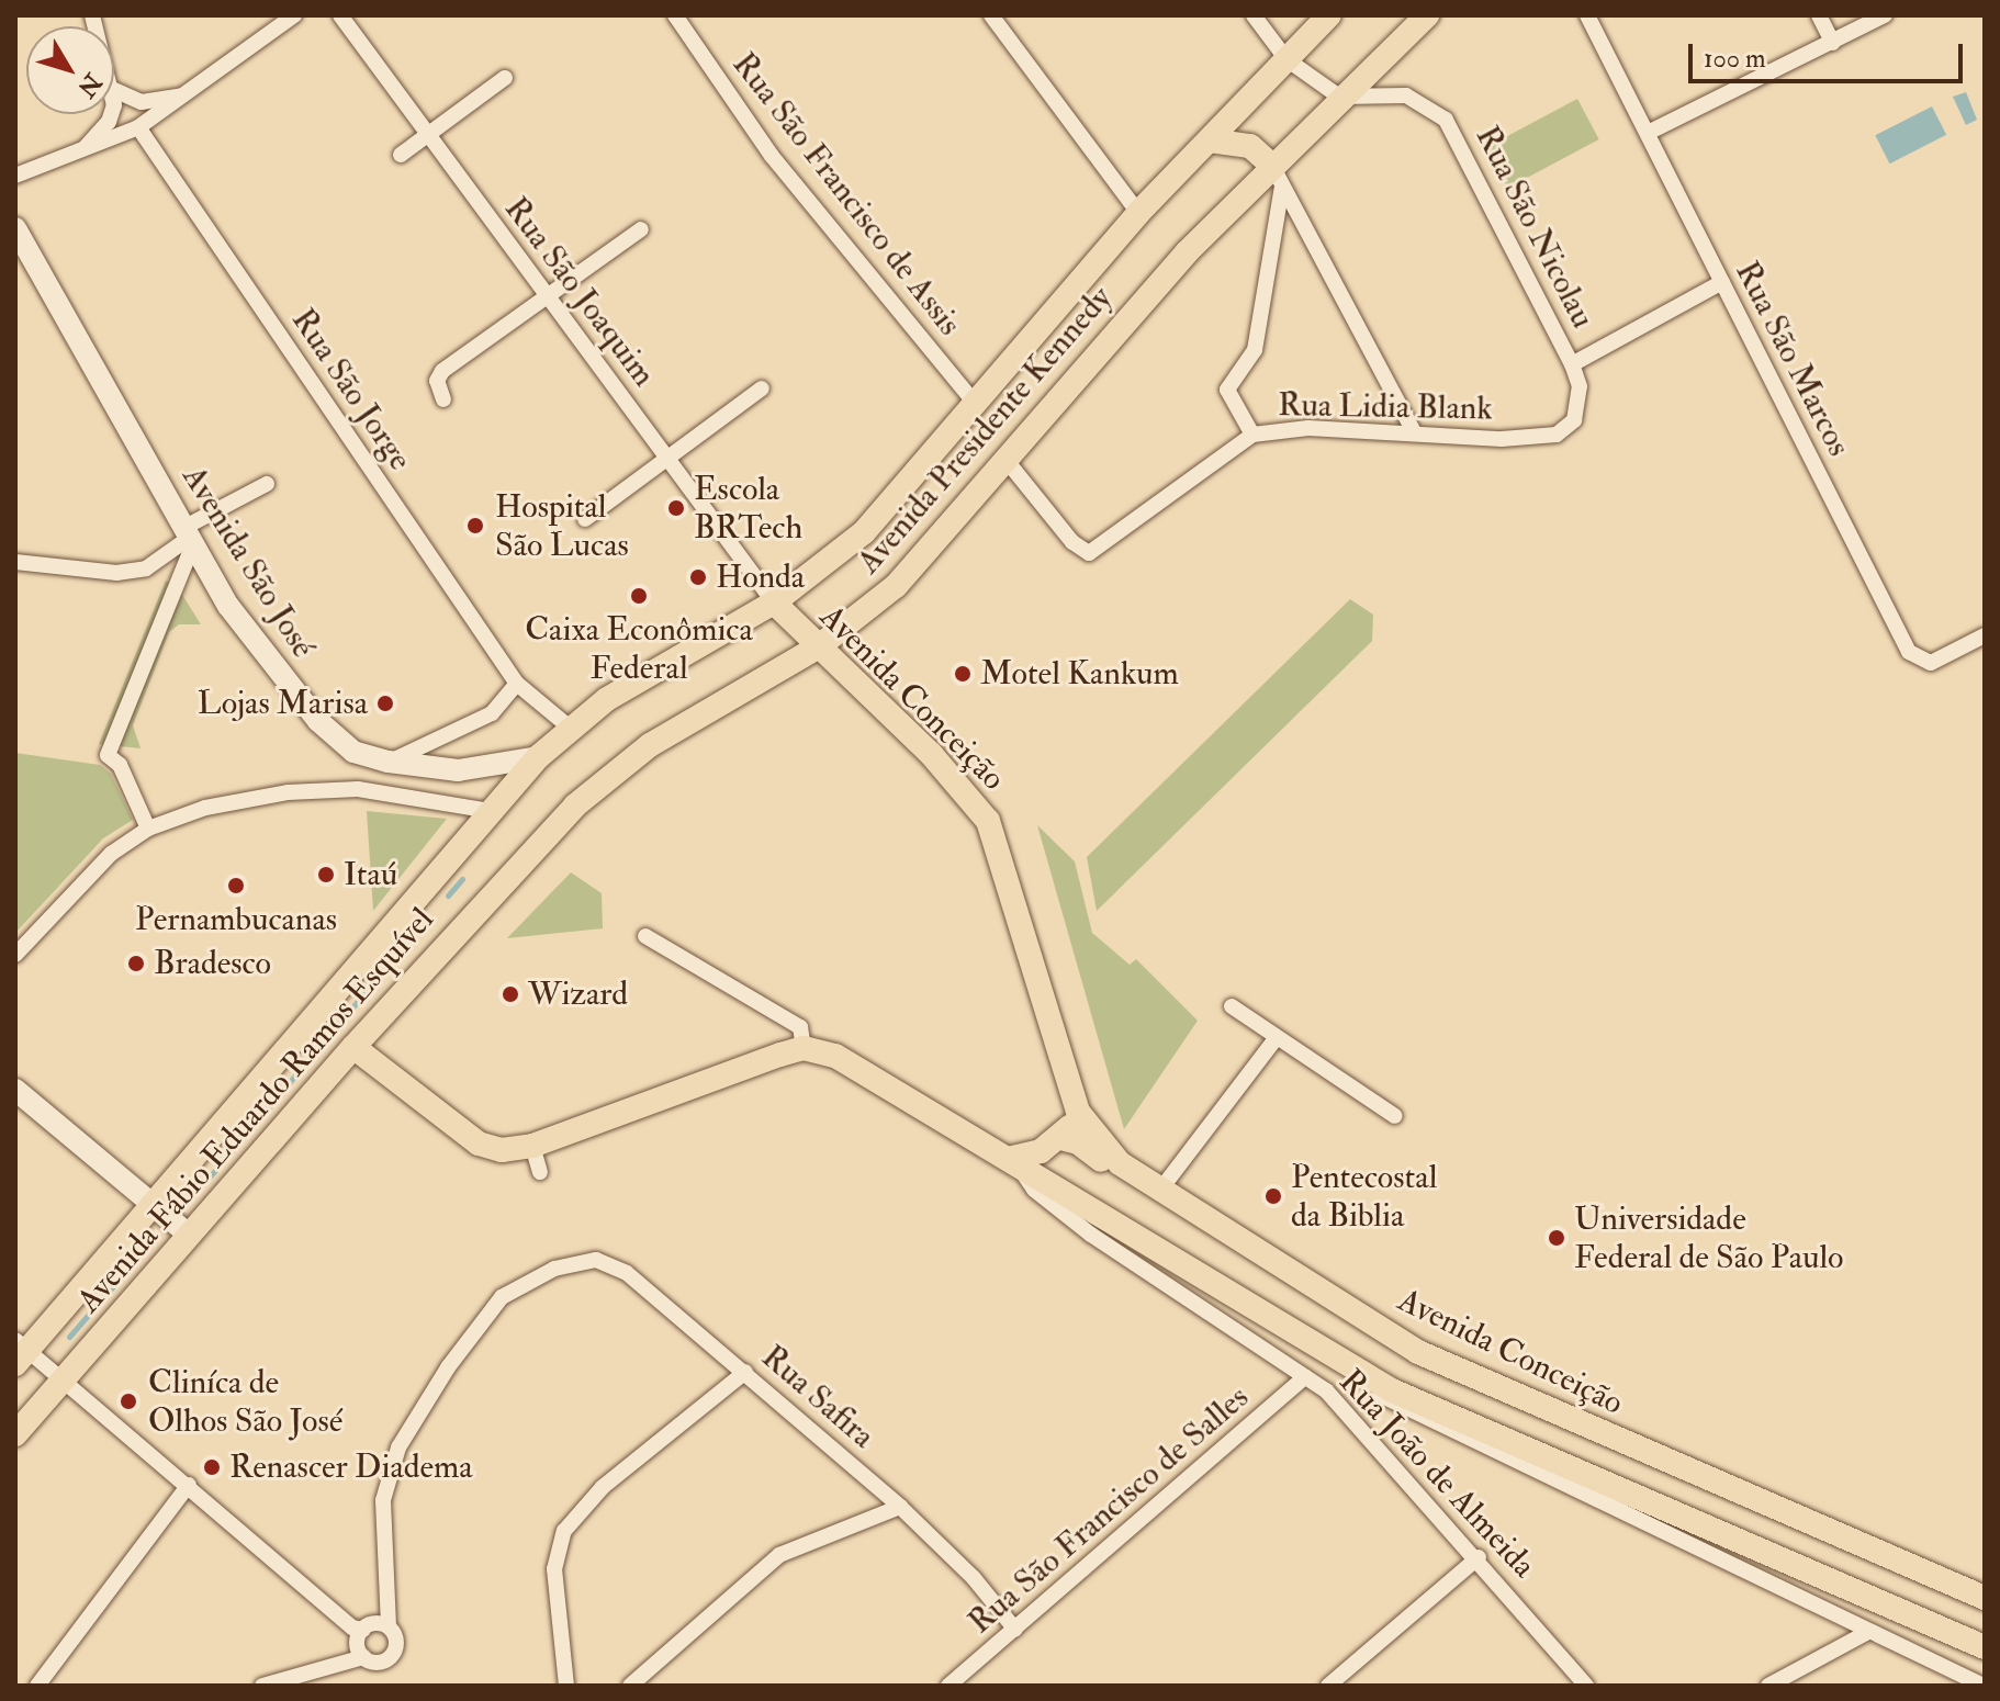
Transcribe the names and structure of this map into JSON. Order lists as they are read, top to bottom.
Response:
{
  "streets": {
    "main road": [
      "Avenida Presidente Kennedy",
      "Avenida São José",
      "Avenida Conceição",
      "Avenida Fábio Eduardo Ramos Esquível"
    ],
    "street": [
      "Rua São Francisco de Assis",
      "Rua São Nicolau",
      "Rua São Joaquim",
      "Rua São Marcos",
      "Rua São Jorge",
      "Rua Lidia Blank",
      "Rua Safira",
      "Rua João de Almeida",
      "Rua São Francisco de Salles"
    ]
  },
  "crossings": [
    ["Rua São Francisco de Assis", "Avenida Presidente Kennedy"],
    ["Rua São Nicolau", "Rua Lidia Blank"],
    ["Rua São Nicolau", "Avenida Presidente Kennedy"],
    ["Rua São Joaquim", "Avenida Presidente Kennedy"],
    ["Rua São Joaquim", "Avenida Conceição"],
    ["Rua São Jorge", "Avenida Presidente Kennedy"],
    ["Rua Lidia Blank", "Avenida Presidente Kennedy"],
    ["Avenida Presidente Kennedy", "Avenida São José"],
    ["Avenida Presidente Kennedy", "Avenida Conceição"],
    ["Avenida Presidente Kennedy", "Avenida Fábio Eduardo Ramos Esquível"],
    ["Rua Safira", "Rua São Francisco de Salles"],
    ["Rua João de Almeida", "Rua São Francisco de Salles"]
  ],
  "places": [
    "Escola BRTech",
    "Hospital São Lucas",
    "Honda",
    "Caixa Econômica Federal",
    "Motel Kankum",
    "Lojas Marisa",
    "Itaú",
    "Pernambucanas",
    "Bradesco",
    "Wizard",
    "Pentecostal da Biblia",
    "Universidade Federal de São Paulo",
    "Cliníca de Olhos São José",
    "Renascer Diadema"
  ],
  "scale_bar": "100 m",
  "north": "bottom right"
}
